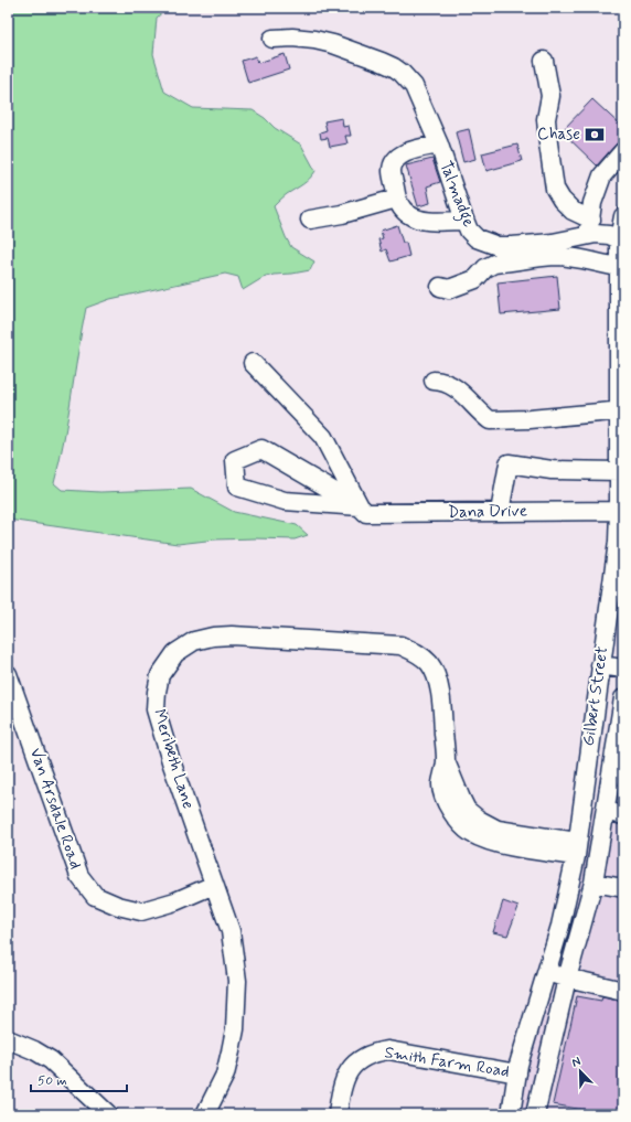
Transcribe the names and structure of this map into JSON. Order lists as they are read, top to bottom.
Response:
{
  "streets": {
    "street": [
      "Talmadge",
      "Dana Drive",
      "Gilbert Street",
      "Meribeth Lane",
      "Van Arsdale Road",
      "Smith Farm Road"
    ]
  },
  "crossings": [
    ["Talmadge", "Gilbert Street"],
    ["Dana Drive", "Gilbert Street"],
    ["Gilbert Street", "Meribeth Lane"],
    ["Gilbert Street", "Smith Farm Road"],
    ["Meribeth Lane", "Van Arsdale Road"]
  ],
  "places": {
    "bank": ["Chase"]
  },
  "scale_bar": "50 m",
  "north": "top left"
}
